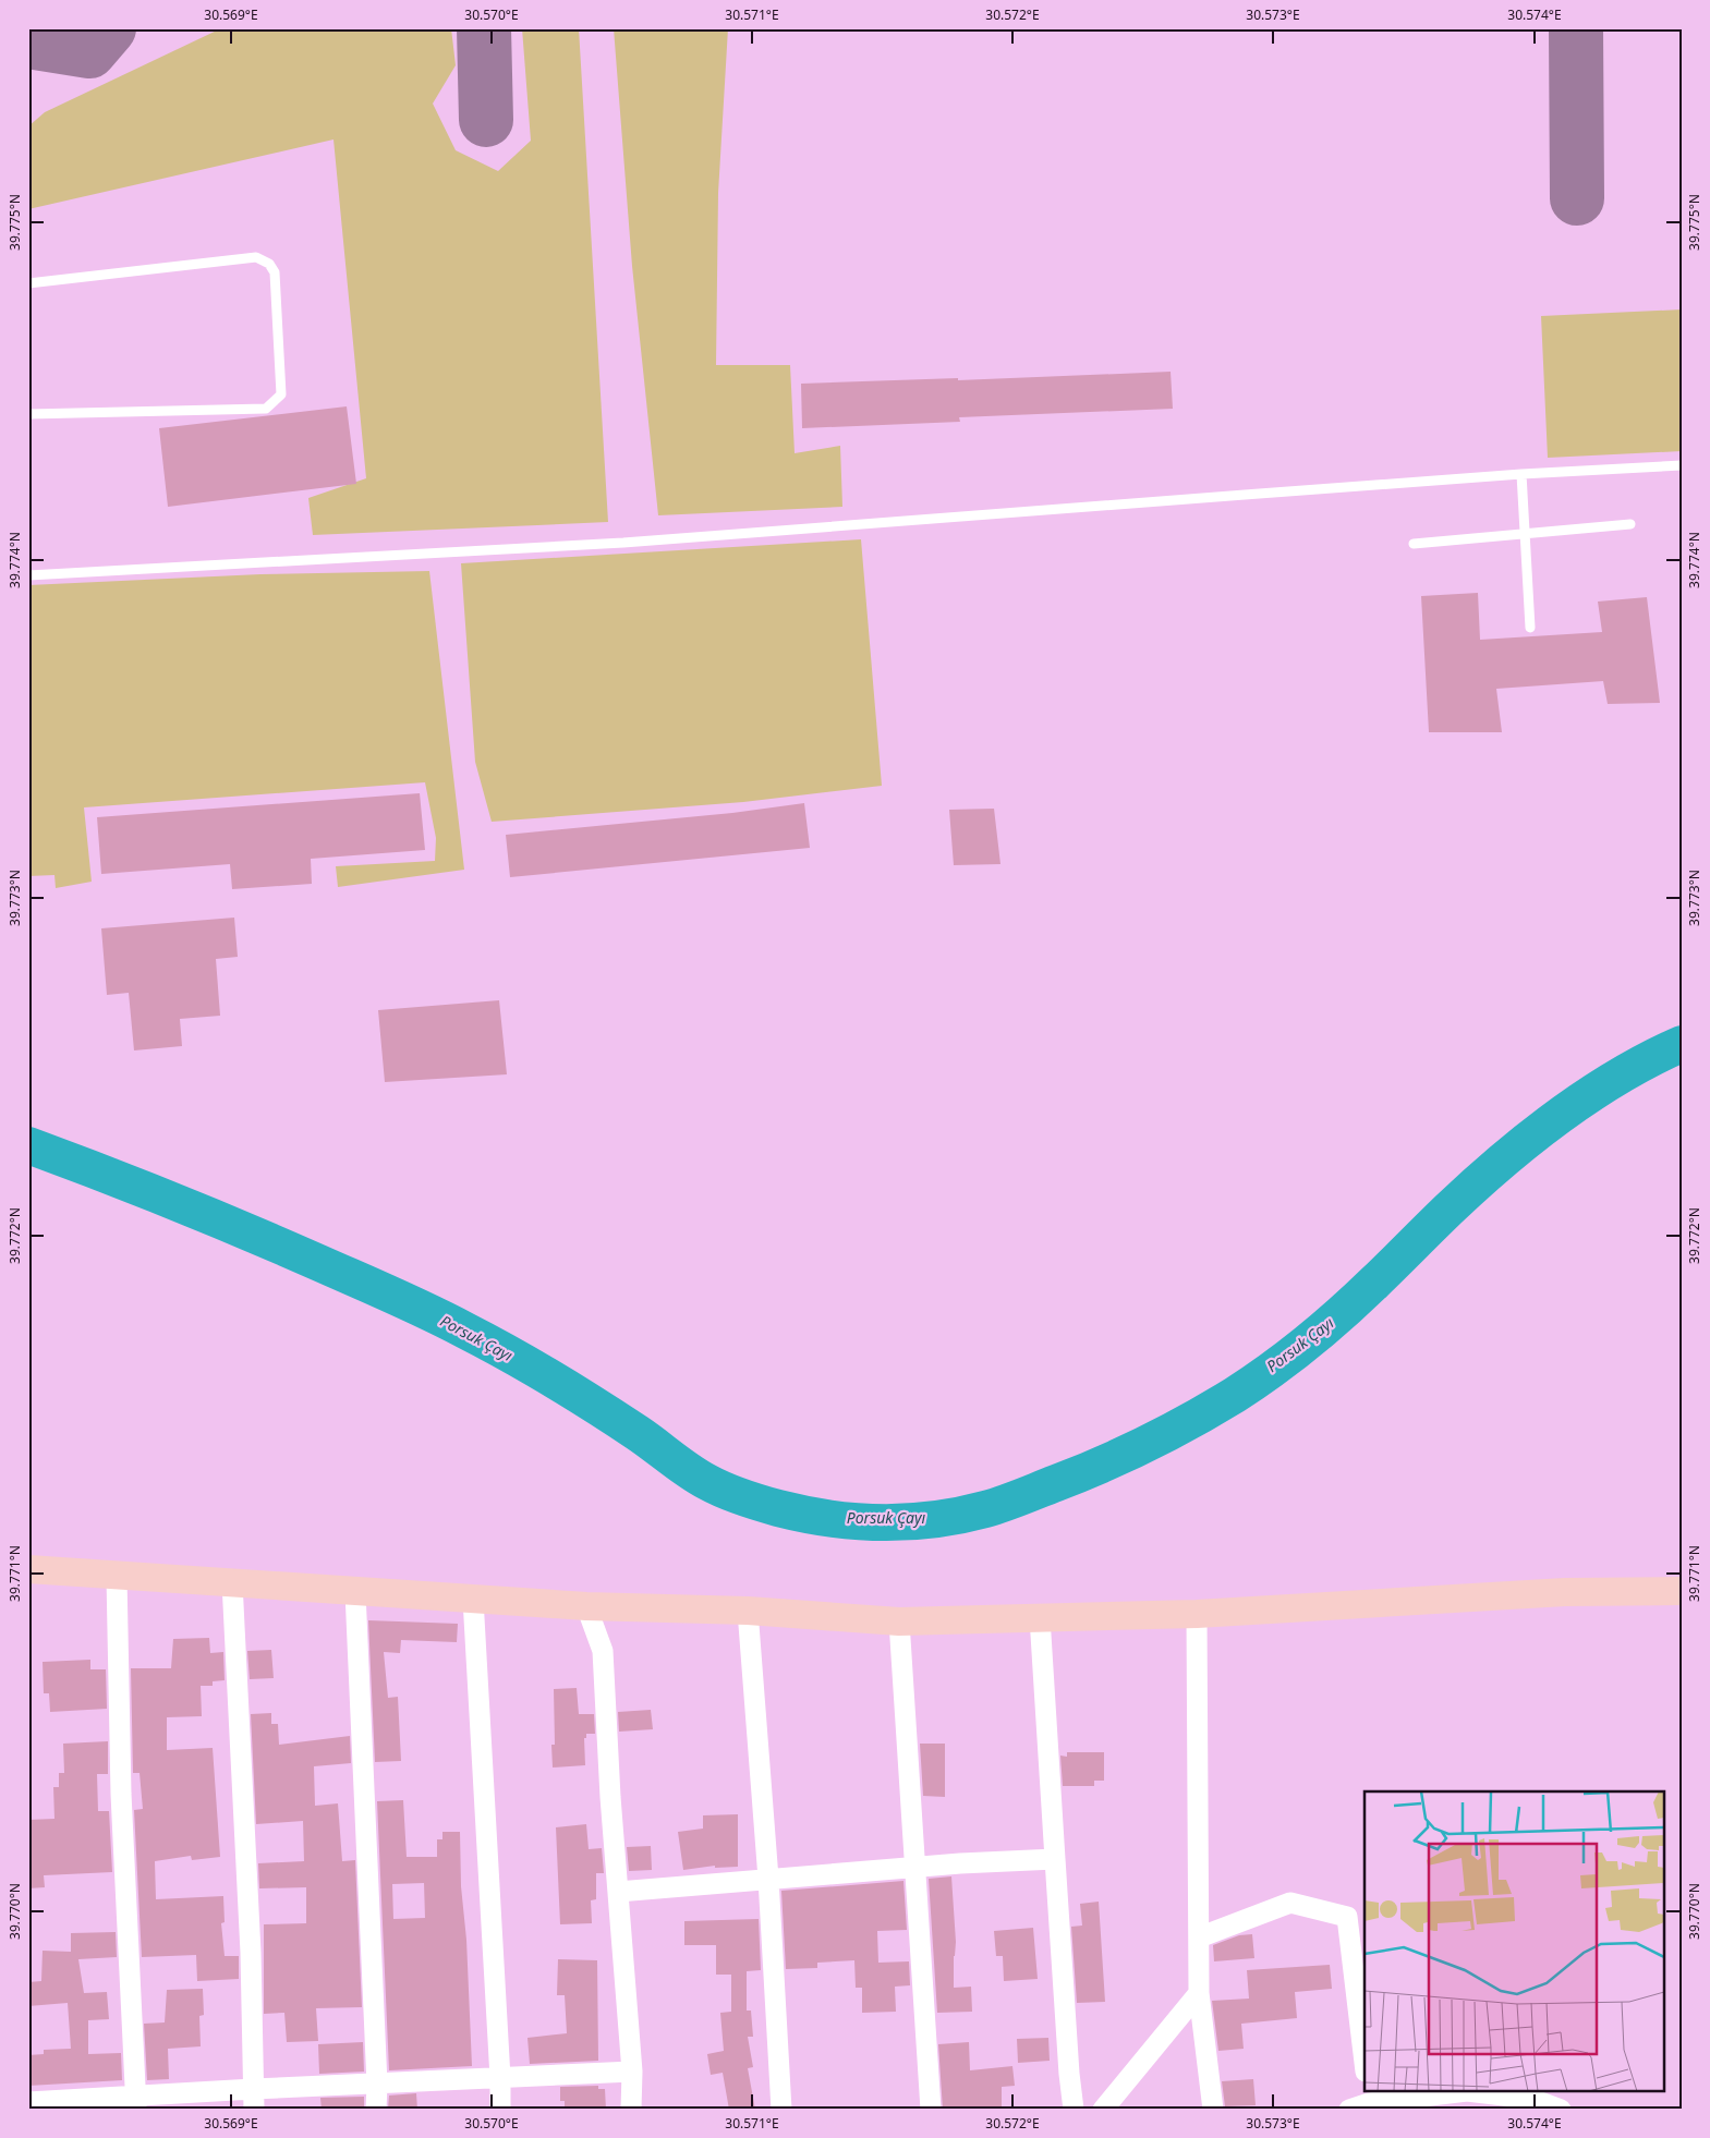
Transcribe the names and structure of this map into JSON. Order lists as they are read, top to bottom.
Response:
{
  "water": ["Porsuk Çayı"],
  "coordinates": [
    "30.569°E",
    "30.570°E",
    "30.571°E",
    "30.572°E",
    "30.573°E",
    "30.574°E",
    "39.775°N",
    "39.774°N",
    "39.773°N",
    "39.772°N",
    "39.771°N",
    "39.770°N"
  ]
}
